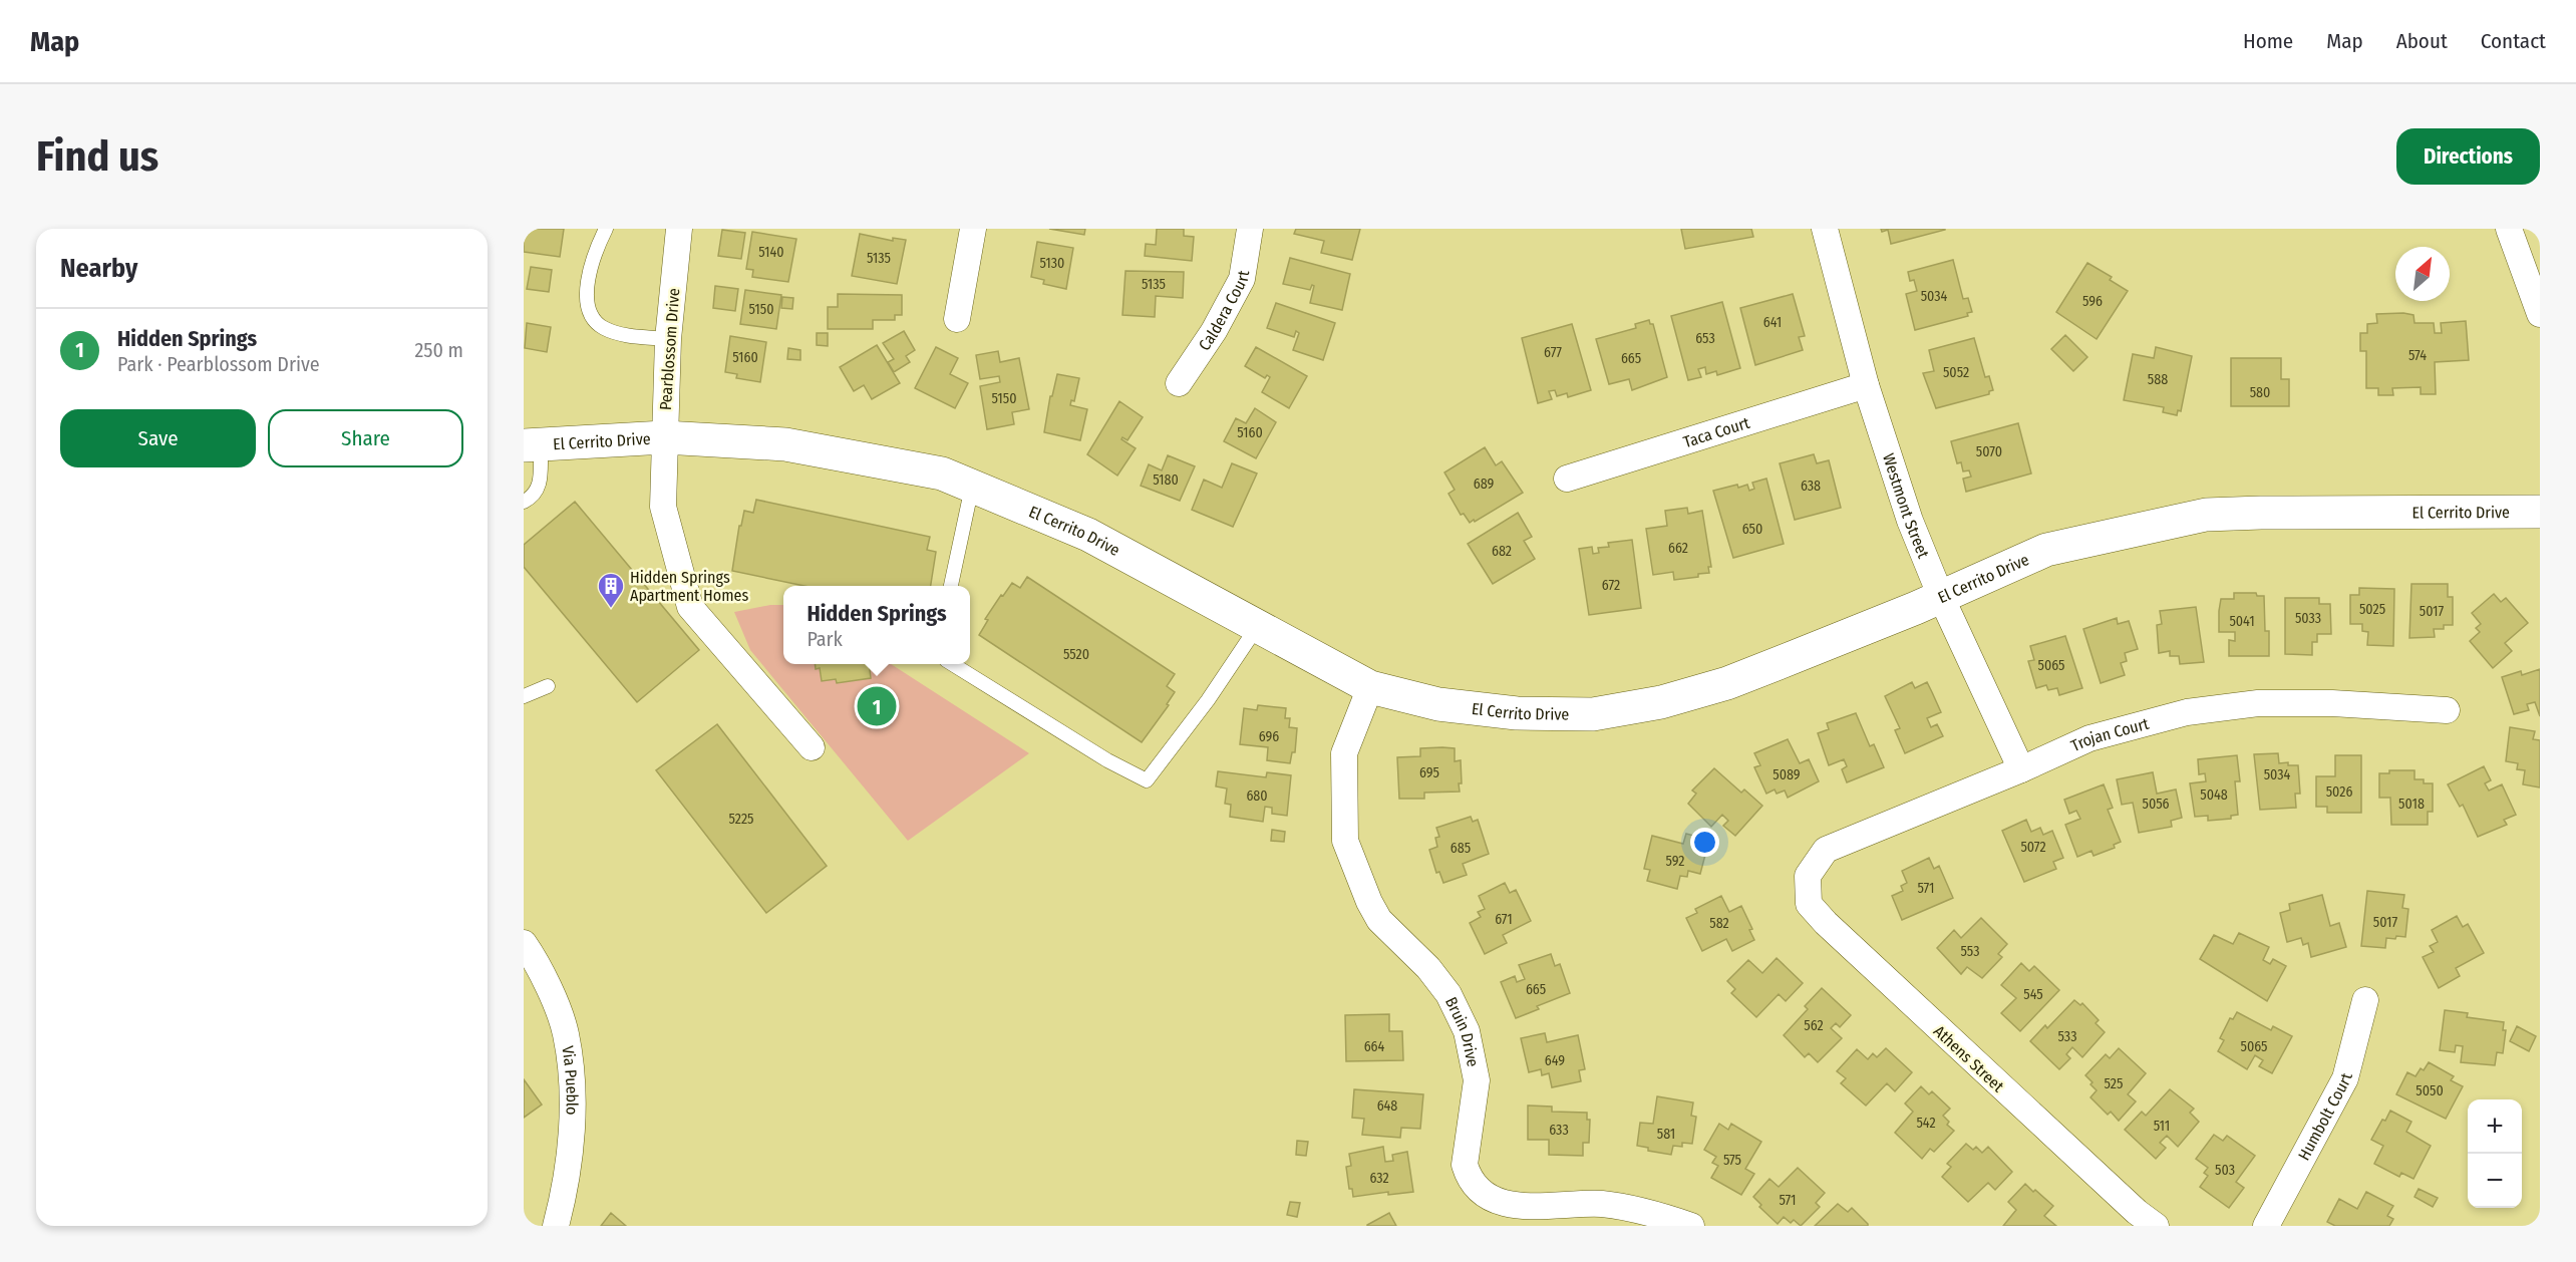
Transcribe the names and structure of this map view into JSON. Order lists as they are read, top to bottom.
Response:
{
  "streets": {
    "street": [
      "Caldera Court",
      "Pearblossom Drive",
      "Taca Court",
      "El Cerrito Drive",
      "Westmont Street",
      "Trojan Court",
      "Bruin Drive",
      "Athens Street",
      "Via Pueblo",
      "Humbolt Court"
    ]
  },
  "crossings": [
    ["Pearblossom Drive", "El Cerrito Drive"],
    ["Taca Court", "Westmont Street"],
    ["El Cerrito Drive", "Westmont Street"],
    ["El Cerrito Drive", "Bruin Drive"],
    ["Westmont Street", "Trojan Court"],
    ["Trojan Court", "Athens Street"]
  ],
  "places": {
    "building": ["Hidden Springs Apartment Homes"]
  },
  "house_numbers": [
    "5140",
    "5135",
    "5130",
    "5135",
    "5034",
    "596",
    "5150",
    "641",
    "653",
    "677",
    "574",
    "5160",
    "665",
    "5052",
    "588",
    "580",
    "5150",
    "5160",
    "5070",
    "5180",
    "689",
    "638",
    "650",
    "662",
    "682",
    "672",
    "5025",
    "5017",
    "5033",
    "5041",
    "5520",
    "5065",
    "696",
    "695",
    "5089",
    "5034",
    "5026",
    "5048",
    "680",
    "5056",
    "5018",
    "5225",
    "5072",
    "685",
    "592",
    "571",
    "671",
    "5017",
    "582",
    "553",
    "665",
    "545",
    "562",
    "533",
    "664",
    "5065",
    "649",
    "525",
    "5050",
    "648",
    "542",
    "511",
    "633",
    "581",
    "575",
    "503",
    "632",
    "571"
  ],
  "north": "top right",
  "page": {
    "header": "Map",
    "nav": [
      "Home",
      "Map",
      "About",
      "Contact"
    ],
    "buttons": [
      "Directions",
      ["Save", "Share"]
    ],
    "title": "Find us",
    "heading": "Nearby",
    "list": [
      {
        "mark": "1",
        "name": "Hidden Springs",
        "note": "Park · Pearblossom Drive",
        "value": "250 m"
      }
    ],
    "popup": ["Hidden Springs", "Park"],
    "pins": "1",
    "map_buttons": ["+", "−"]
  }
}
